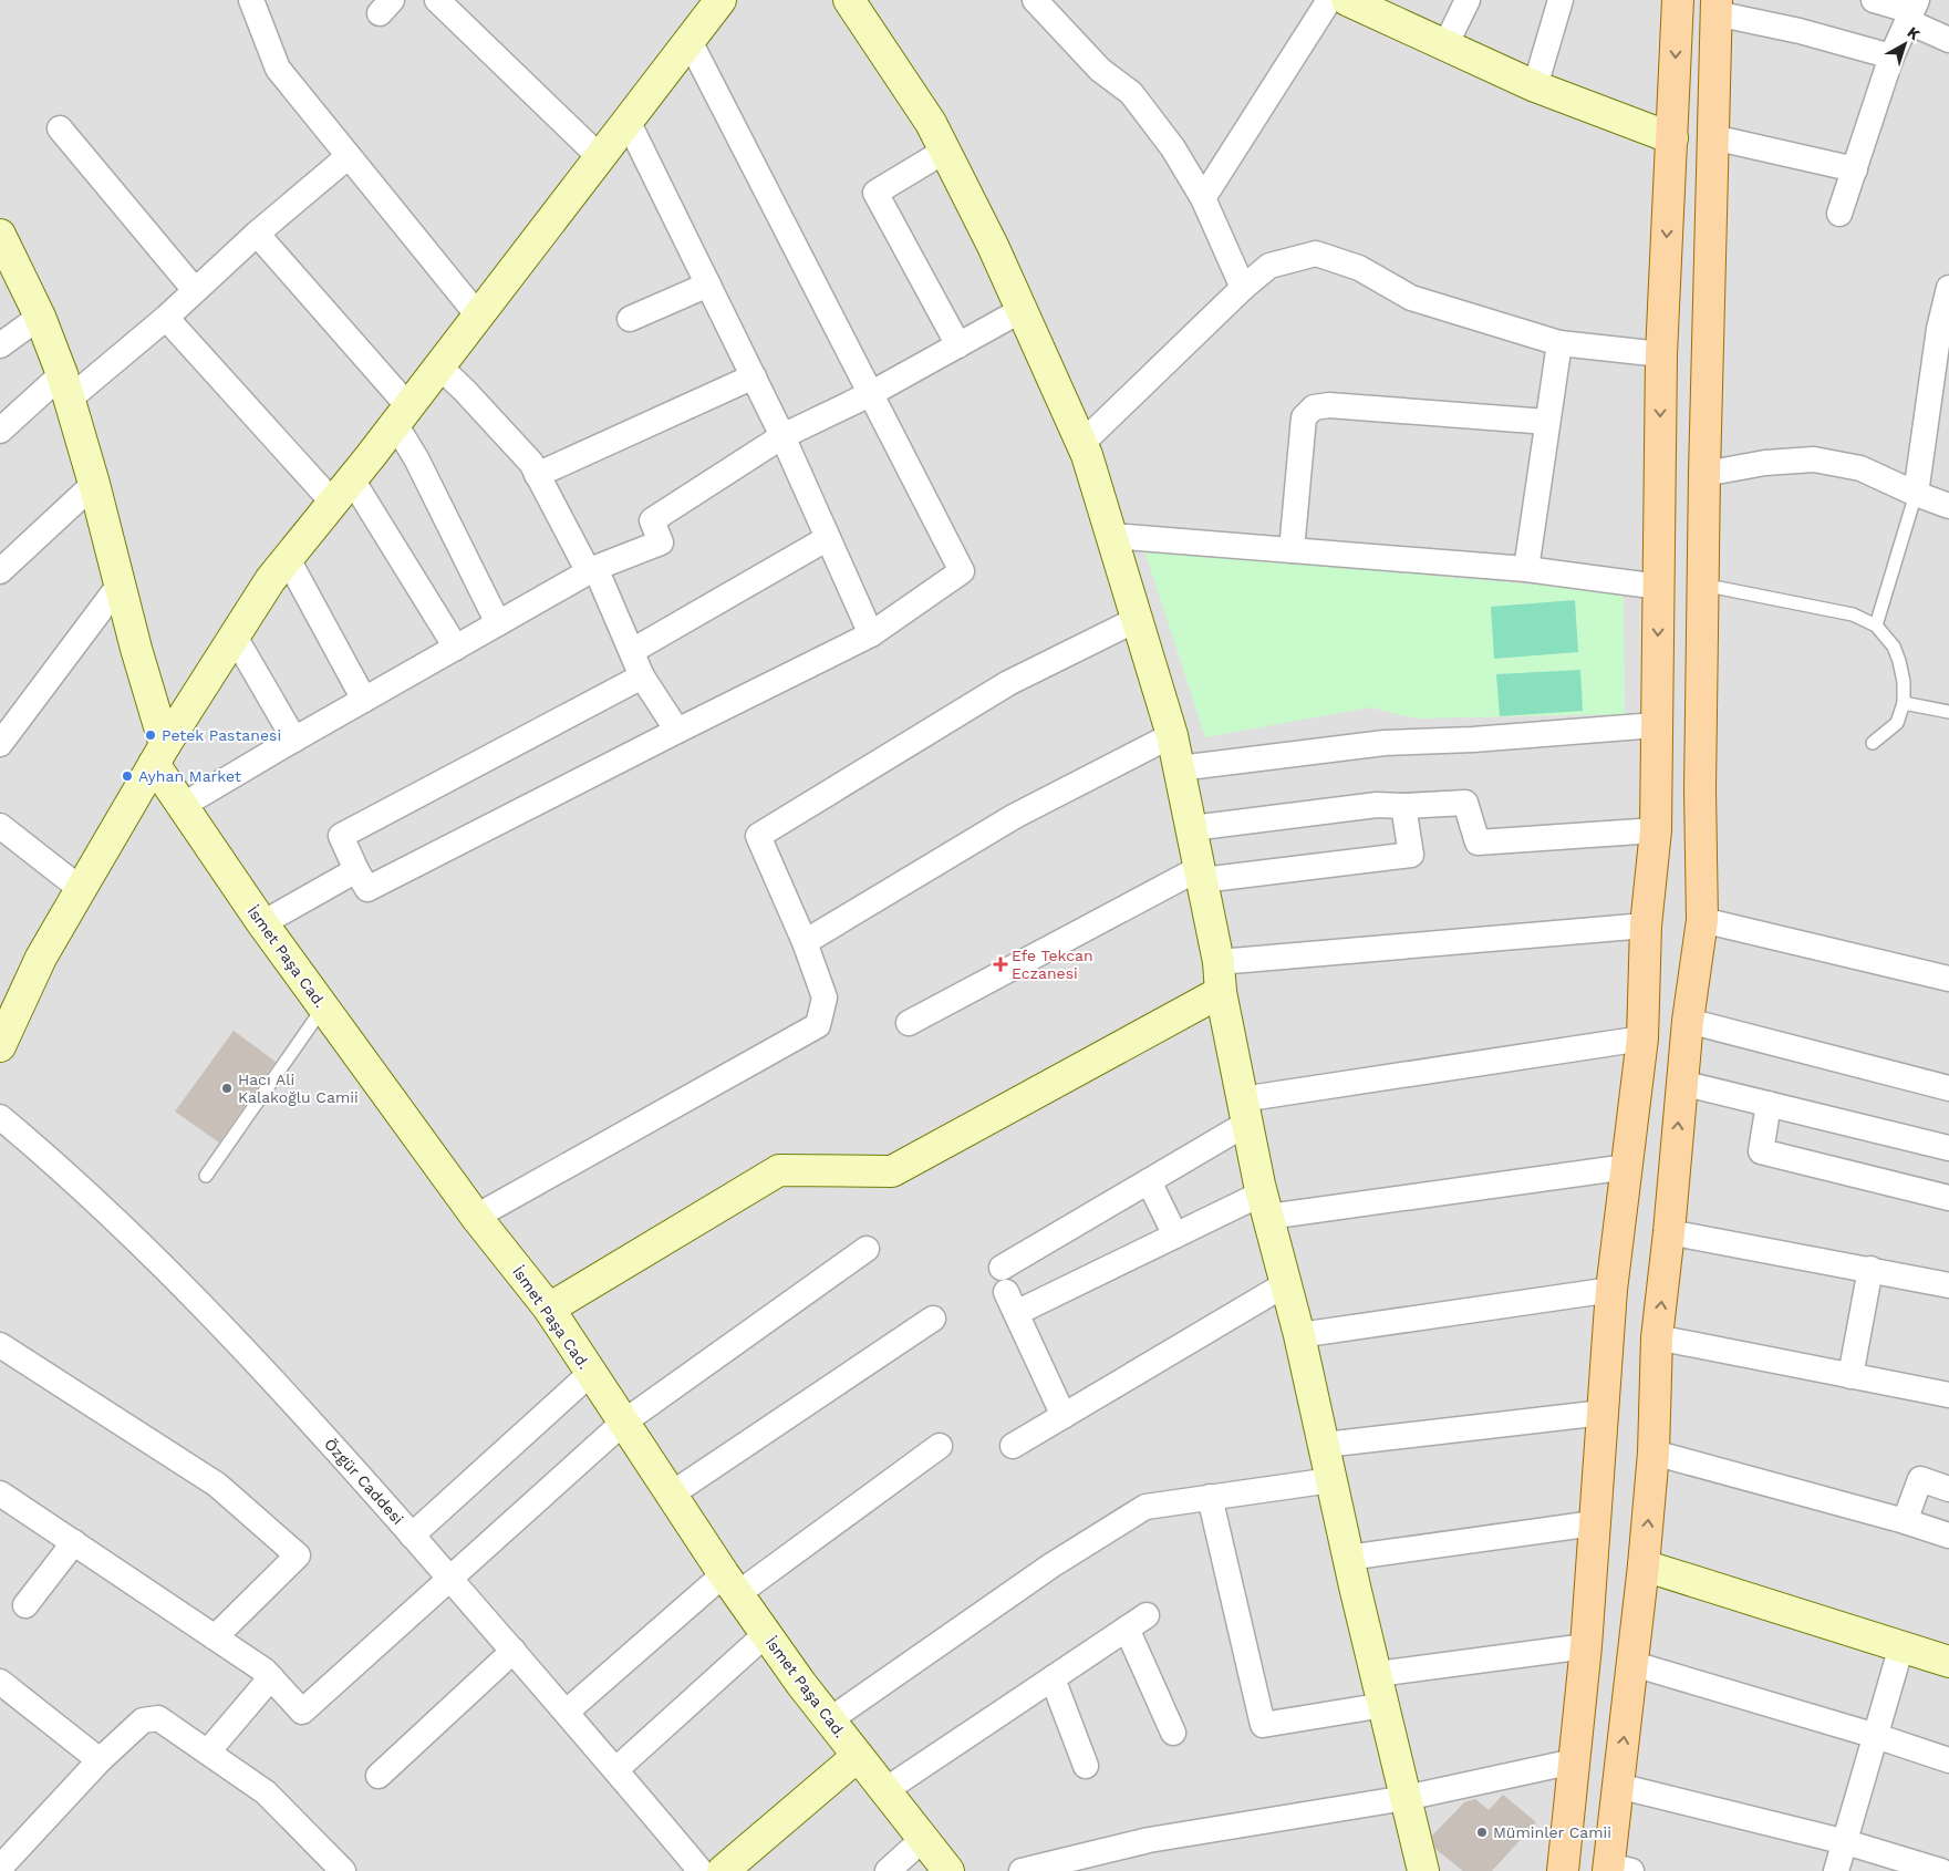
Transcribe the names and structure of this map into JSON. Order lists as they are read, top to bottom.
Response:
{
  "streets": {
    "main road": ["İsmet Paşa Cad."],
    "street": ["Özgür Caddesi"]
  },
  "places": {
    "other": [
      "Petek Pastanesi",
      "Ayhan Market",
      "Hacı Ali Kalakoğlu Camii",
      "Müminler Camii"
    ],
    "health": ["Efe Tekcan Eczanesi"]
  },
  "north": "top right"
}
